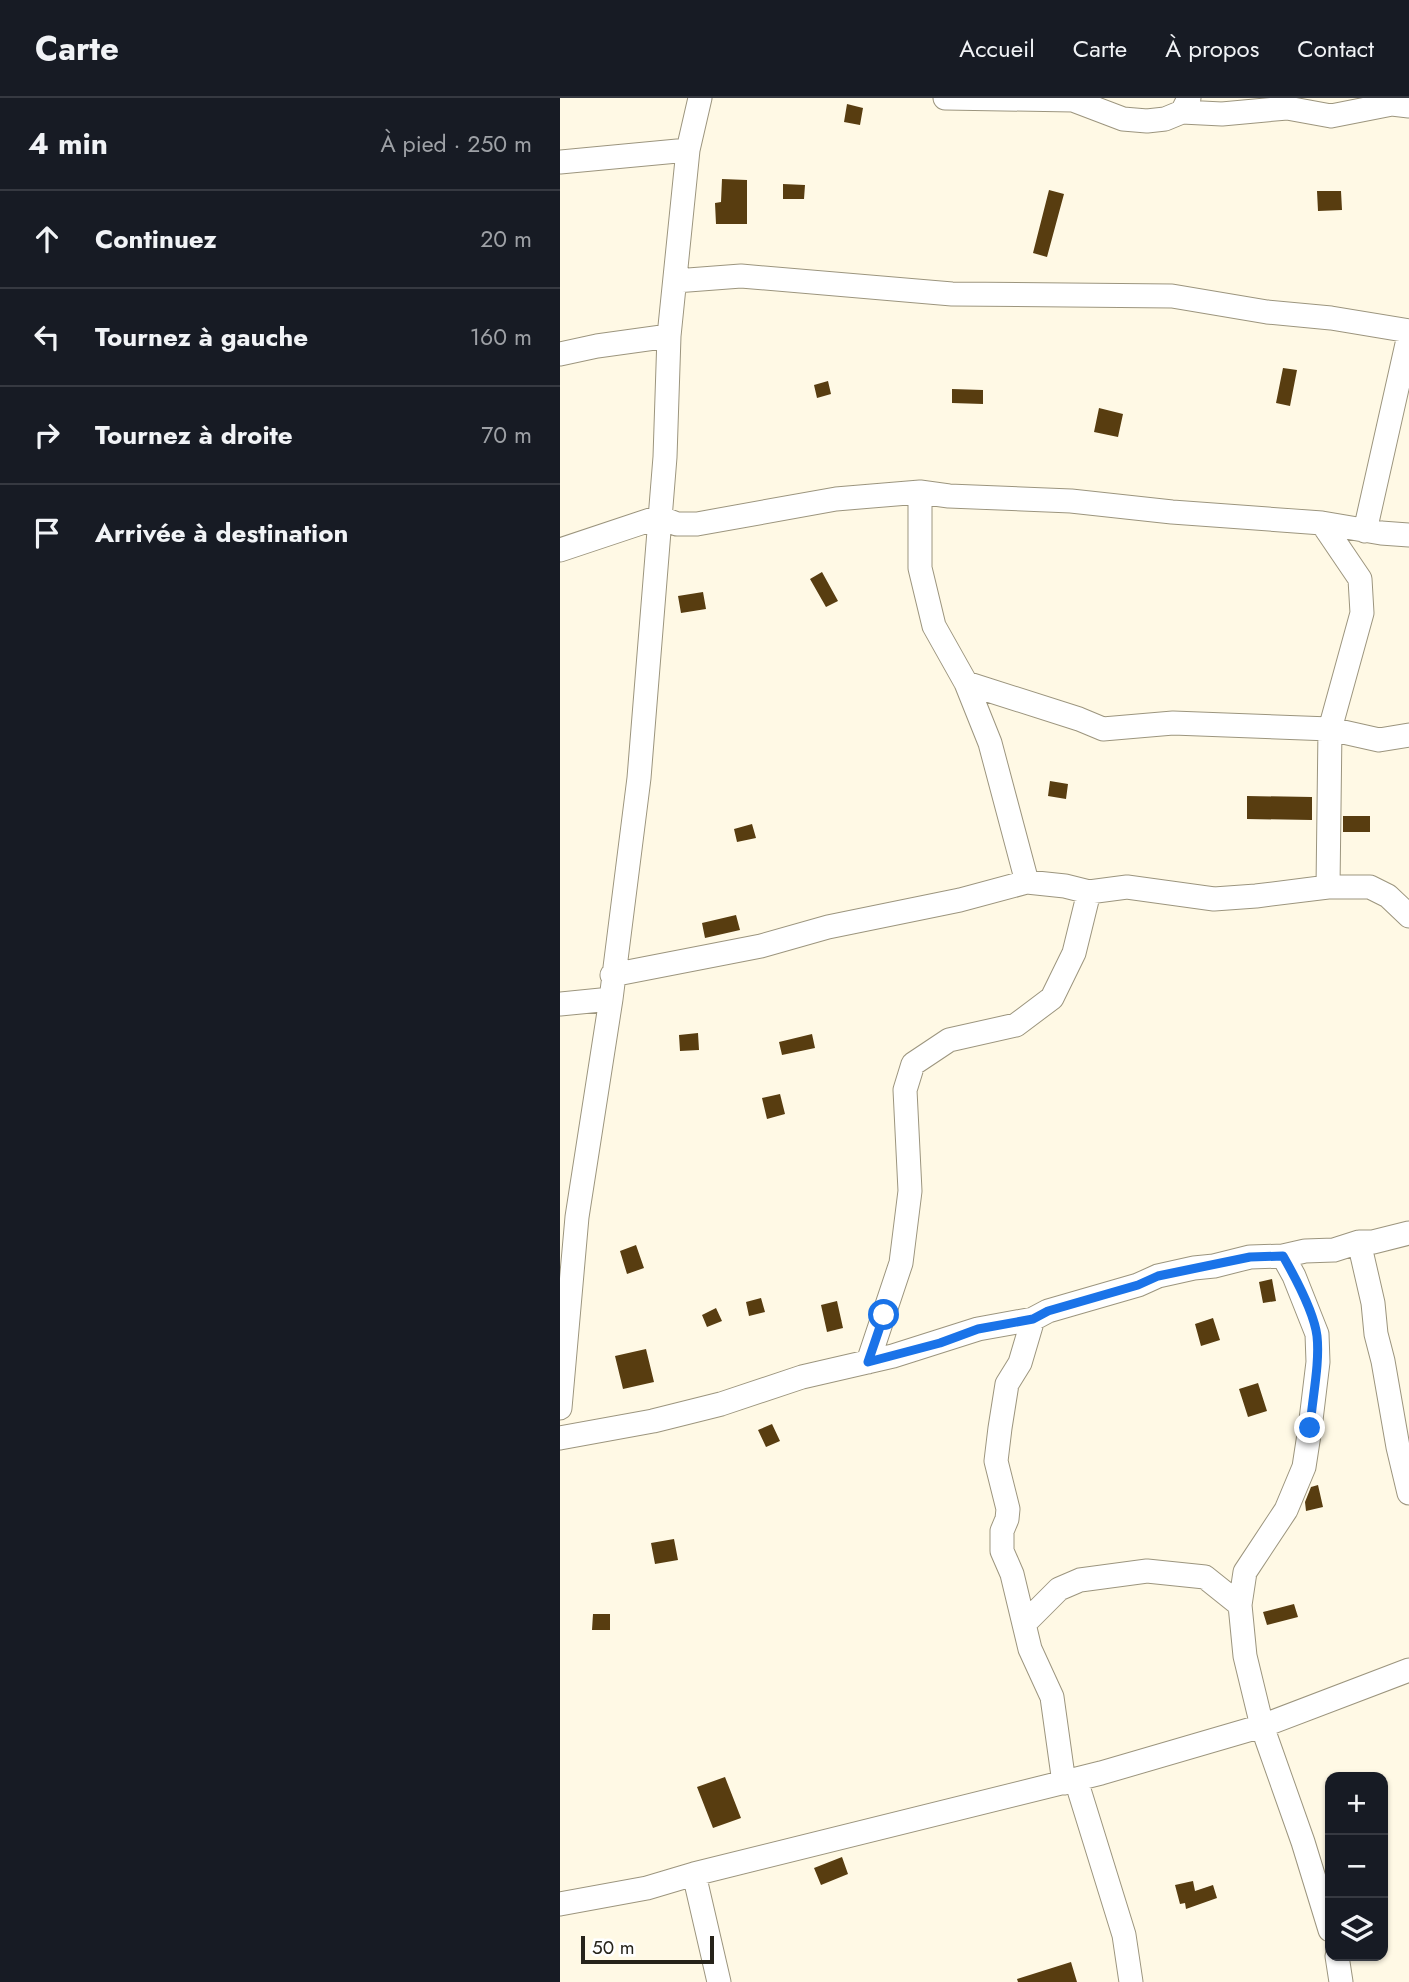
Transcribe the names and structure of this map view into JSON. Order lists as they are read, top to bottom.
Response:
{
  "scale_bar": "50 m",
  "page": {
    "header": "Carte",
    "nav": [
      "Accueil",
      "Carte",
      "À propos",
      "Contact"
    ],
    "heading": ["4 min", "À pied · 250 m"],
    "list": [
      ["Continuez", "20 m"],
      ["Tournez à gauche", "160 m"],
      ["Tournez à droite", "70 m"],
      "Arrivée à destination"
    ],
    "map_buttons": ["+", "−"],
    "scale": "50 m"
  }
}
